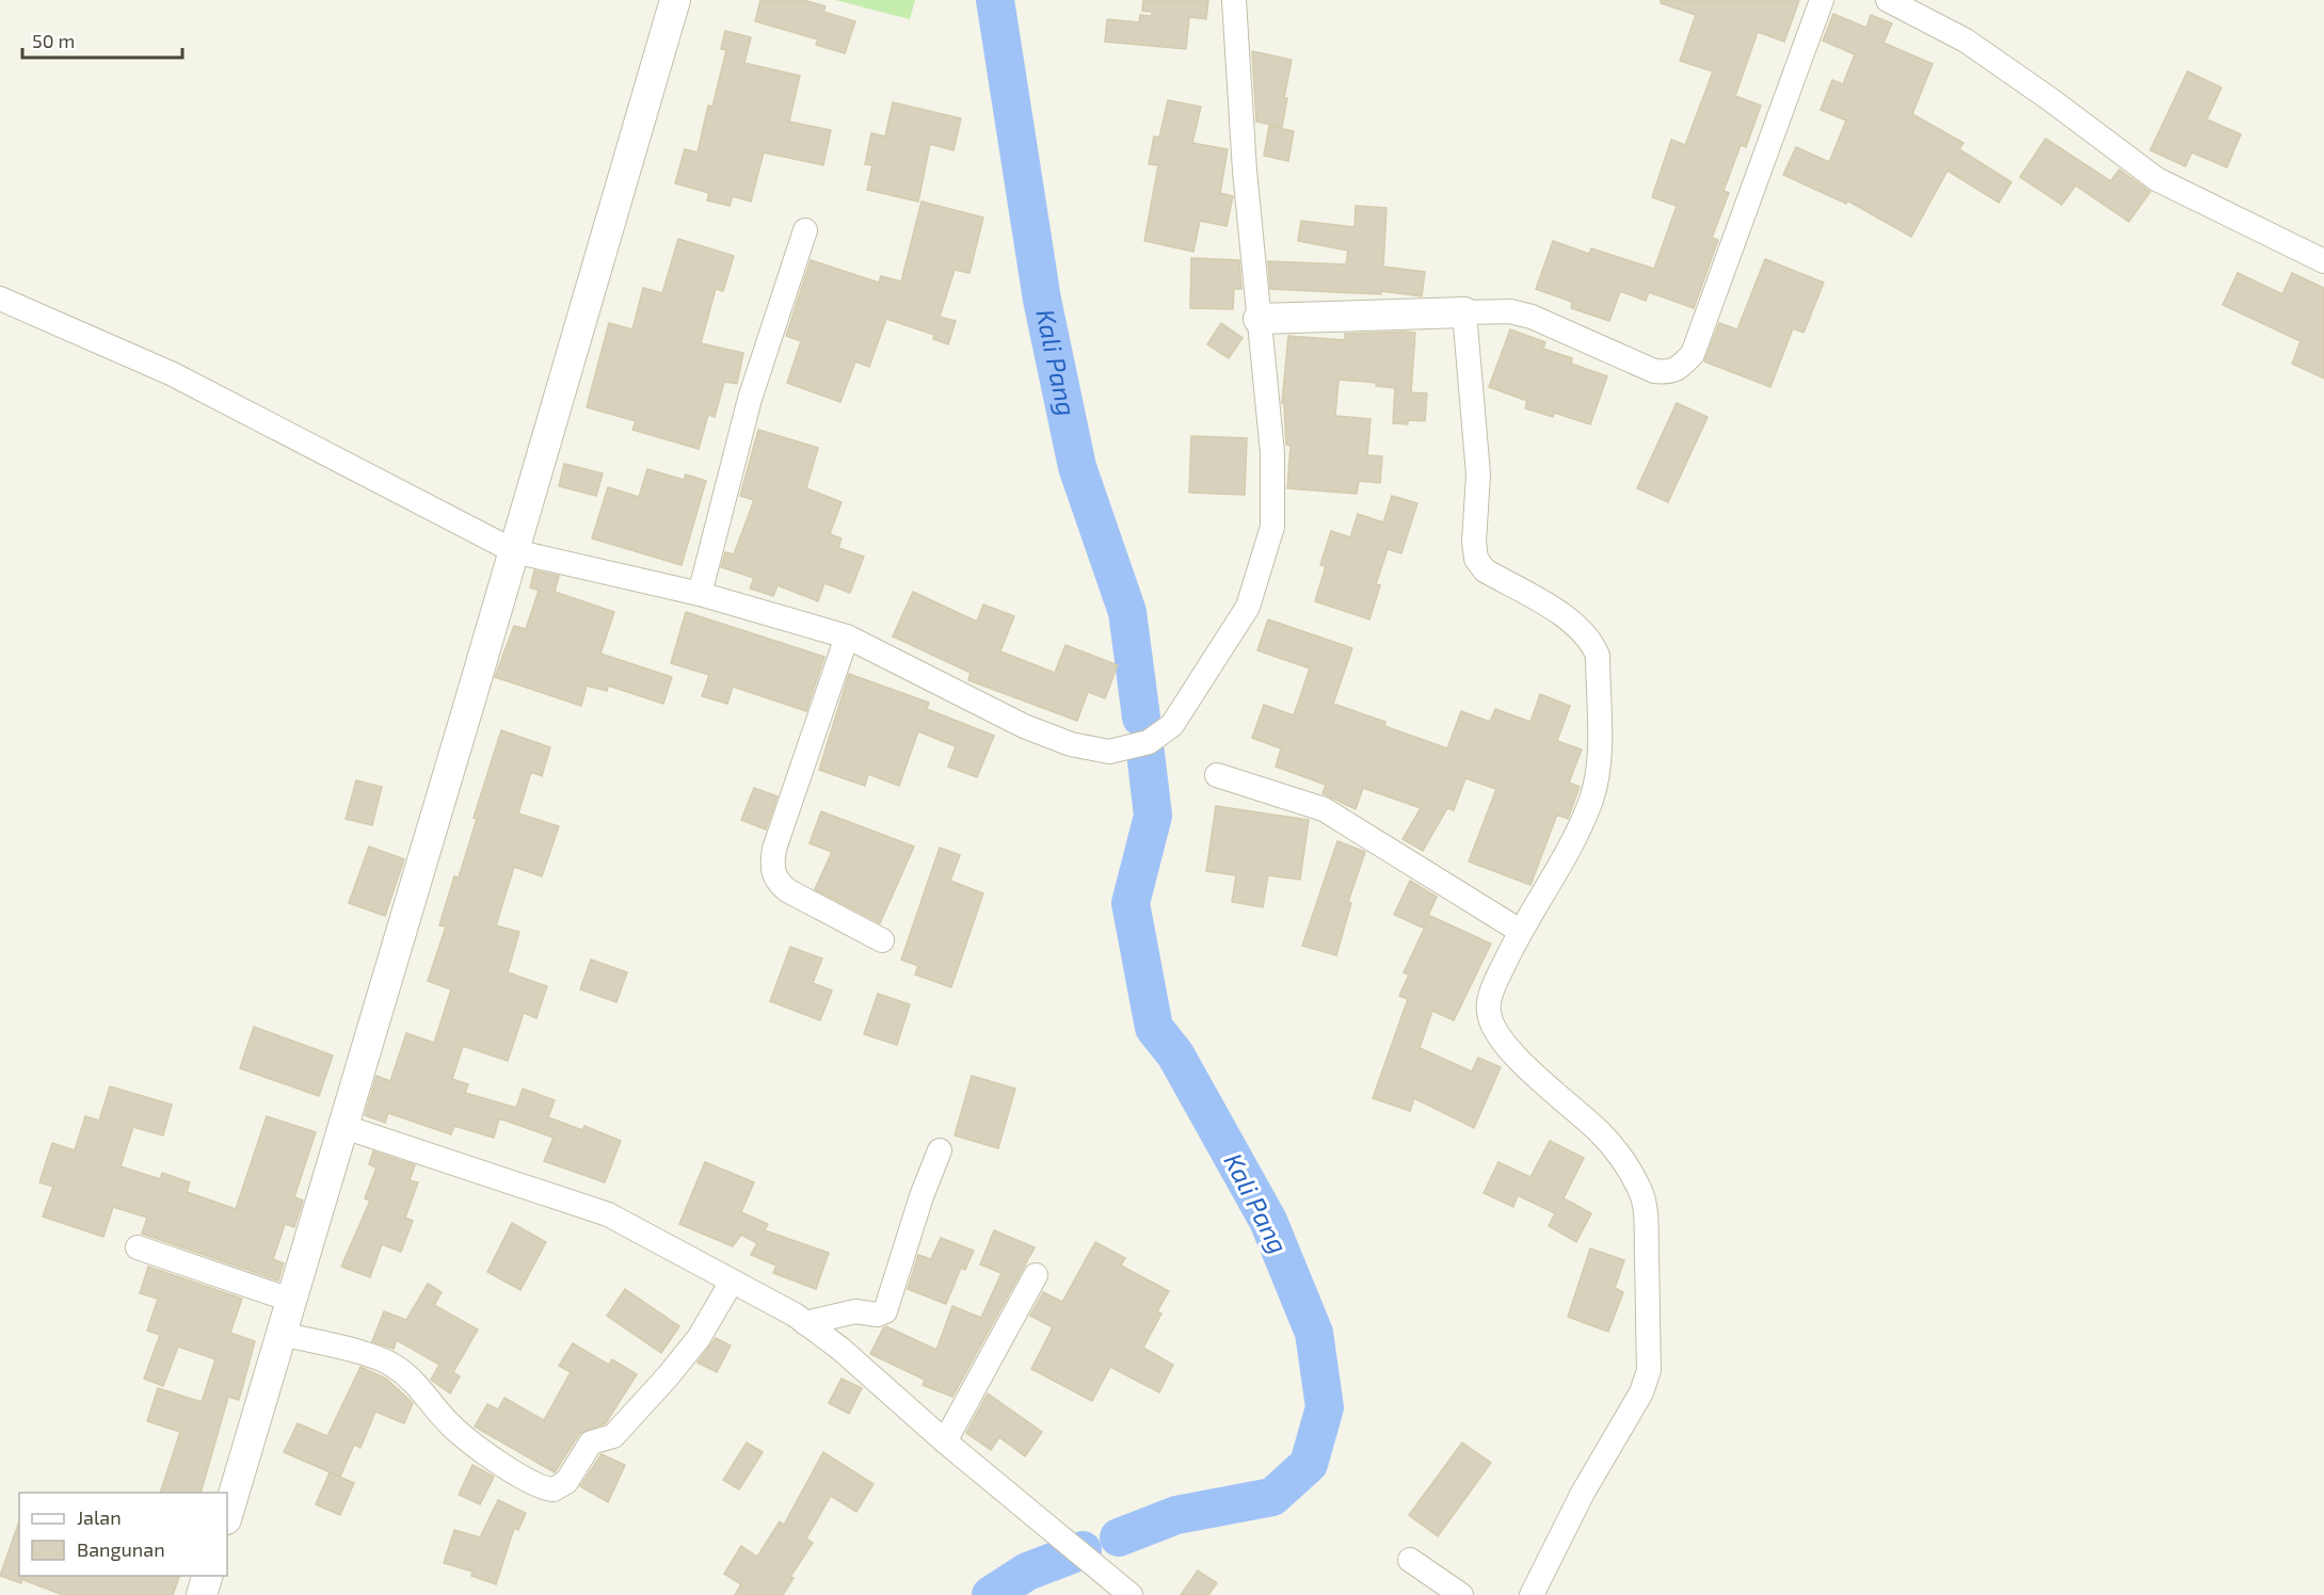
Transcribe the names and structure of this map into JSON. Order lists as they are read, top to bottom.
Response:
{
  "water": ["Kali Pang"],
  "legend": ["Jalan", "Bangunan"],
  "scale_bar": "50 m"
}
